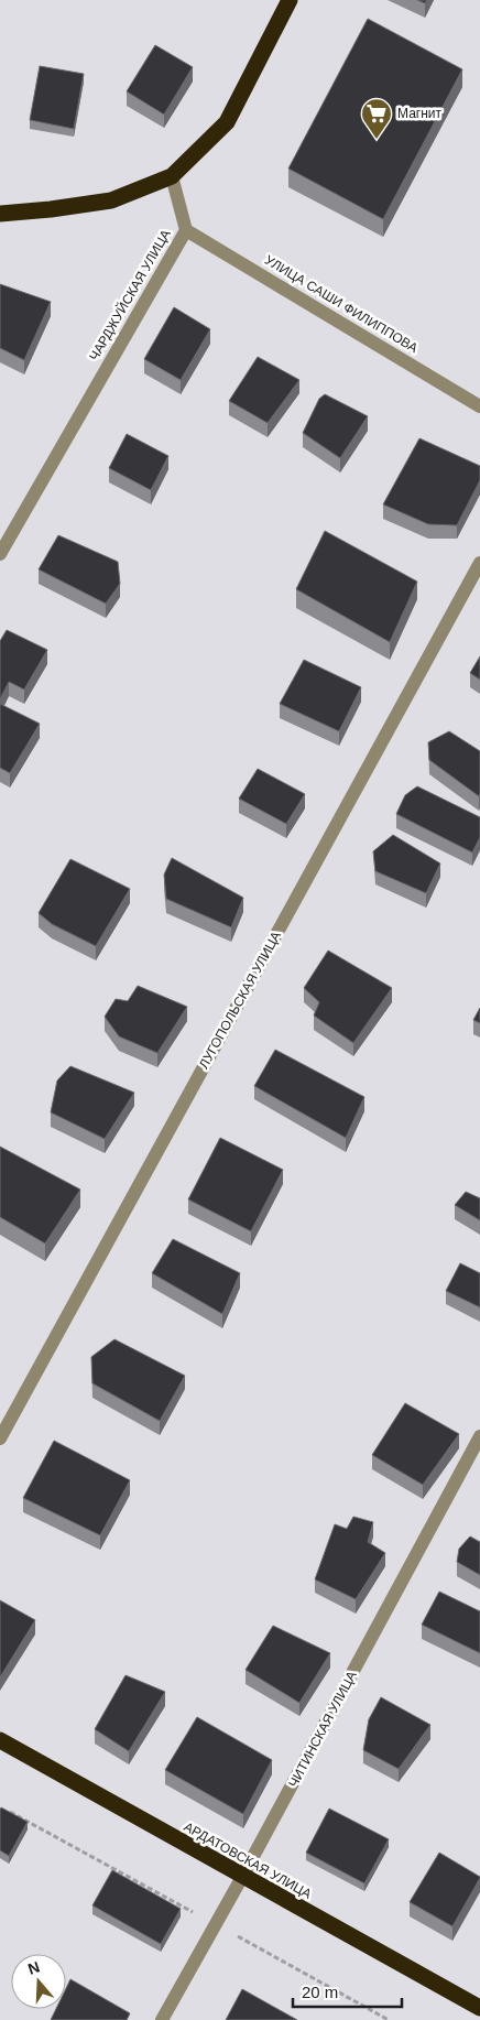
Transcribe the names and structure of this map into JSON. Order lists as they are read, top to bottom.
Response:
{
  "streets": {
    "highway": ["АРДАТОВСКАЯ УЛИЦА"],
    "street": [
      "ЧАРДЖУЙСКАЯ УЛИЦА",
      "УЛИЦА САШИ ФИЛИППОВА",
      "ЛУГОПОЛЬСКАЯ УЛИЦА",
      "ЧИТИНСКАЯ УЛИЦА"
    ]
  },
  "crossings": [
    ["ЧАРДЖУЙСКАЯ УЛИЦА", "УЛИЦА САШИ ФИЛИППОВА"],
    ["ЧИТИНСКАЯ УЛИЦА", "АРДАТОВСКАЯ УЛИЦА"]
  ],
  "places": {
    "supermarket": ["Магнит"]
  },
  "scale_bar": "20 m",
  "north": "top"
}
